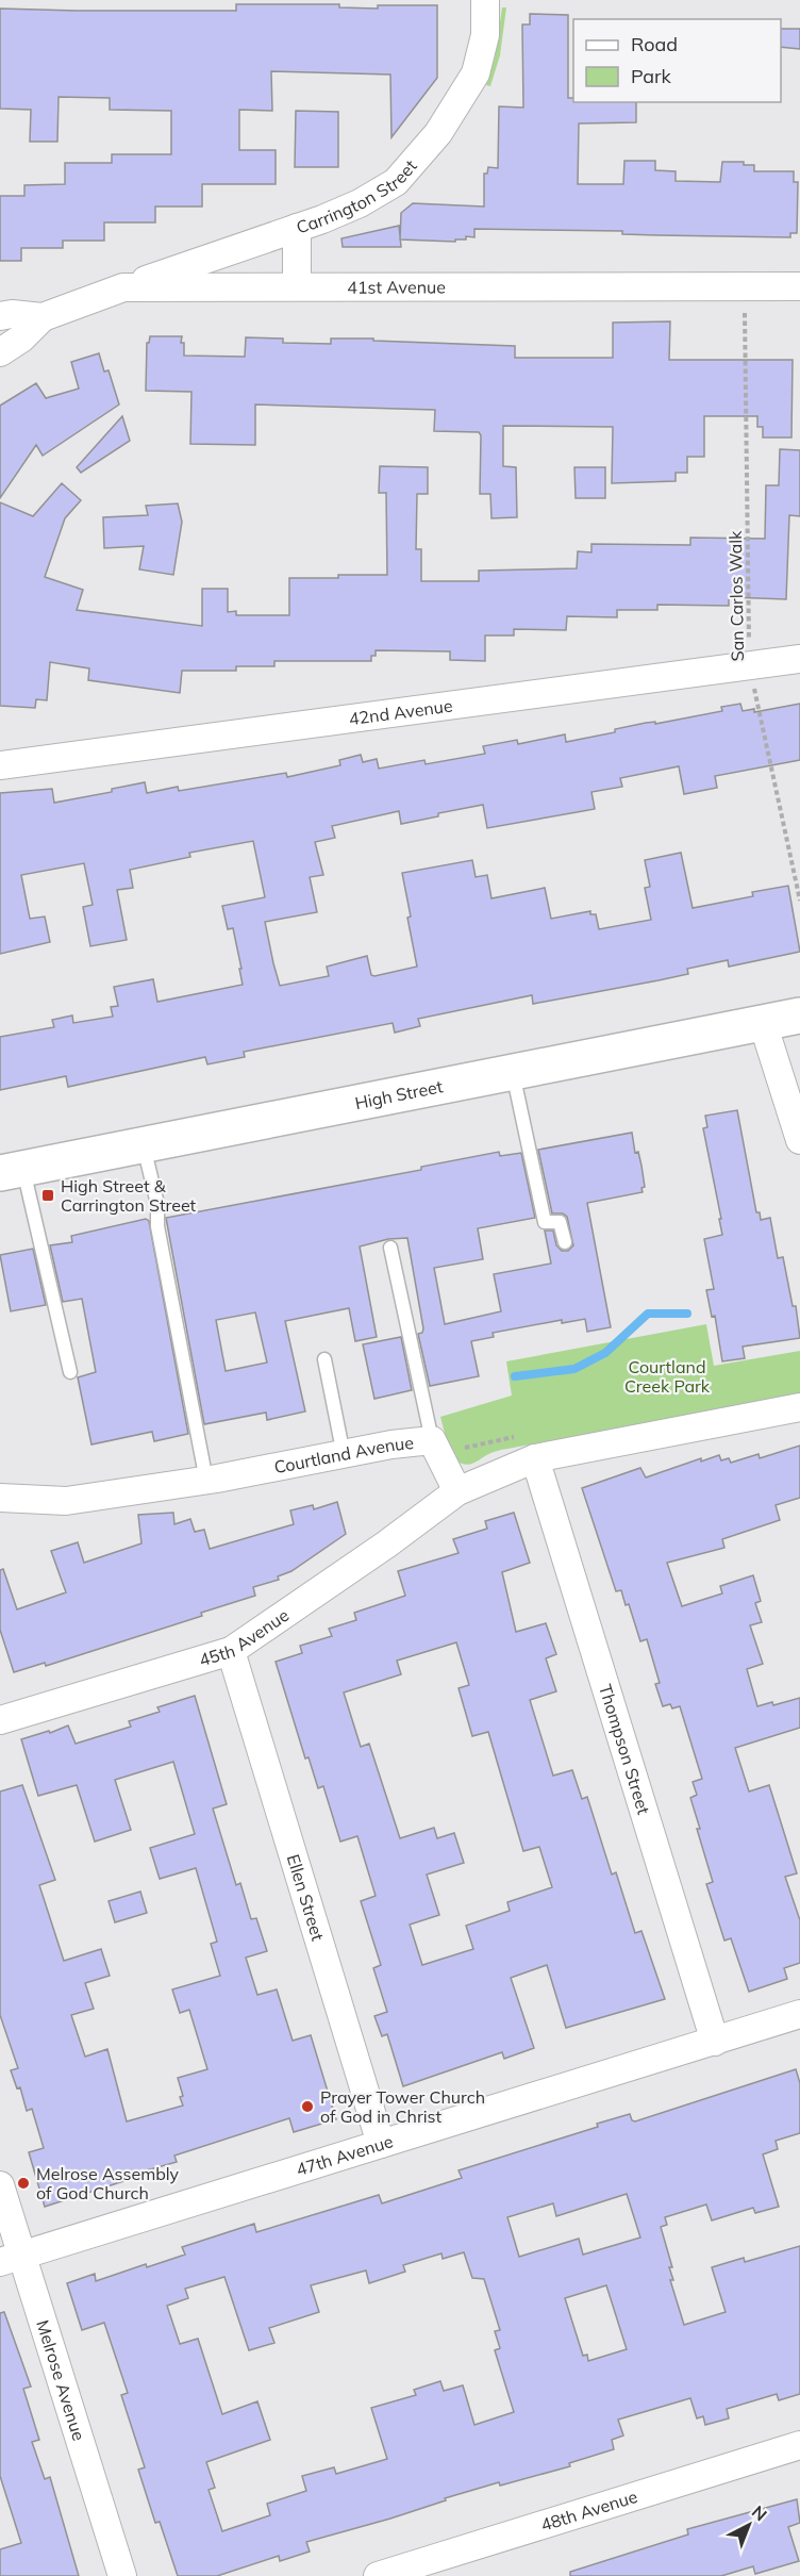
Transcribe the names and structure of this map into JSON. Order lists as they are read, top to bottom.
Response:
{
  "streets": {
    "main road": ["High Street"],
    "street": [
      "Carrington Street",
      "41st Avenue",
      "42nd Avenue",
      "Courtland Avenue",
      "45th Avenue",
      "Thompson Street",
      "Ellen Street",
      "47th Avenue",
      "Melrose Avenue",
      "48th Avenue"
    ],
    "path": ["San Carlos Walk"]
  },
  "crossings": [
    ["Carrington Street", "41st Avenue"],
    ["41st Avenue", "San Carlos Walk"],
    ["San Carlos Walk", "42nd Avenue"],
    ["Courtland Avenue", "45th Avenue"],
    ["45th Avenue", "Ellen Street"],
    ["Thompson Street", "47th Avenue"],
    ["Ellen Street", "47th Avenue"],
    ["47th Avenue", "Melrose Avenue"]
  ],
  "parks": ["Courtland Creek Park"],
  "places": {
    "transit": ["High Street & Carrington Street"],
    "other": ["Prayer Tower Church of God in Christ", "Melrose Assembly of God Church"]
  },
  "legend": ["Road", "Park"],
  "north": "top right"
}
